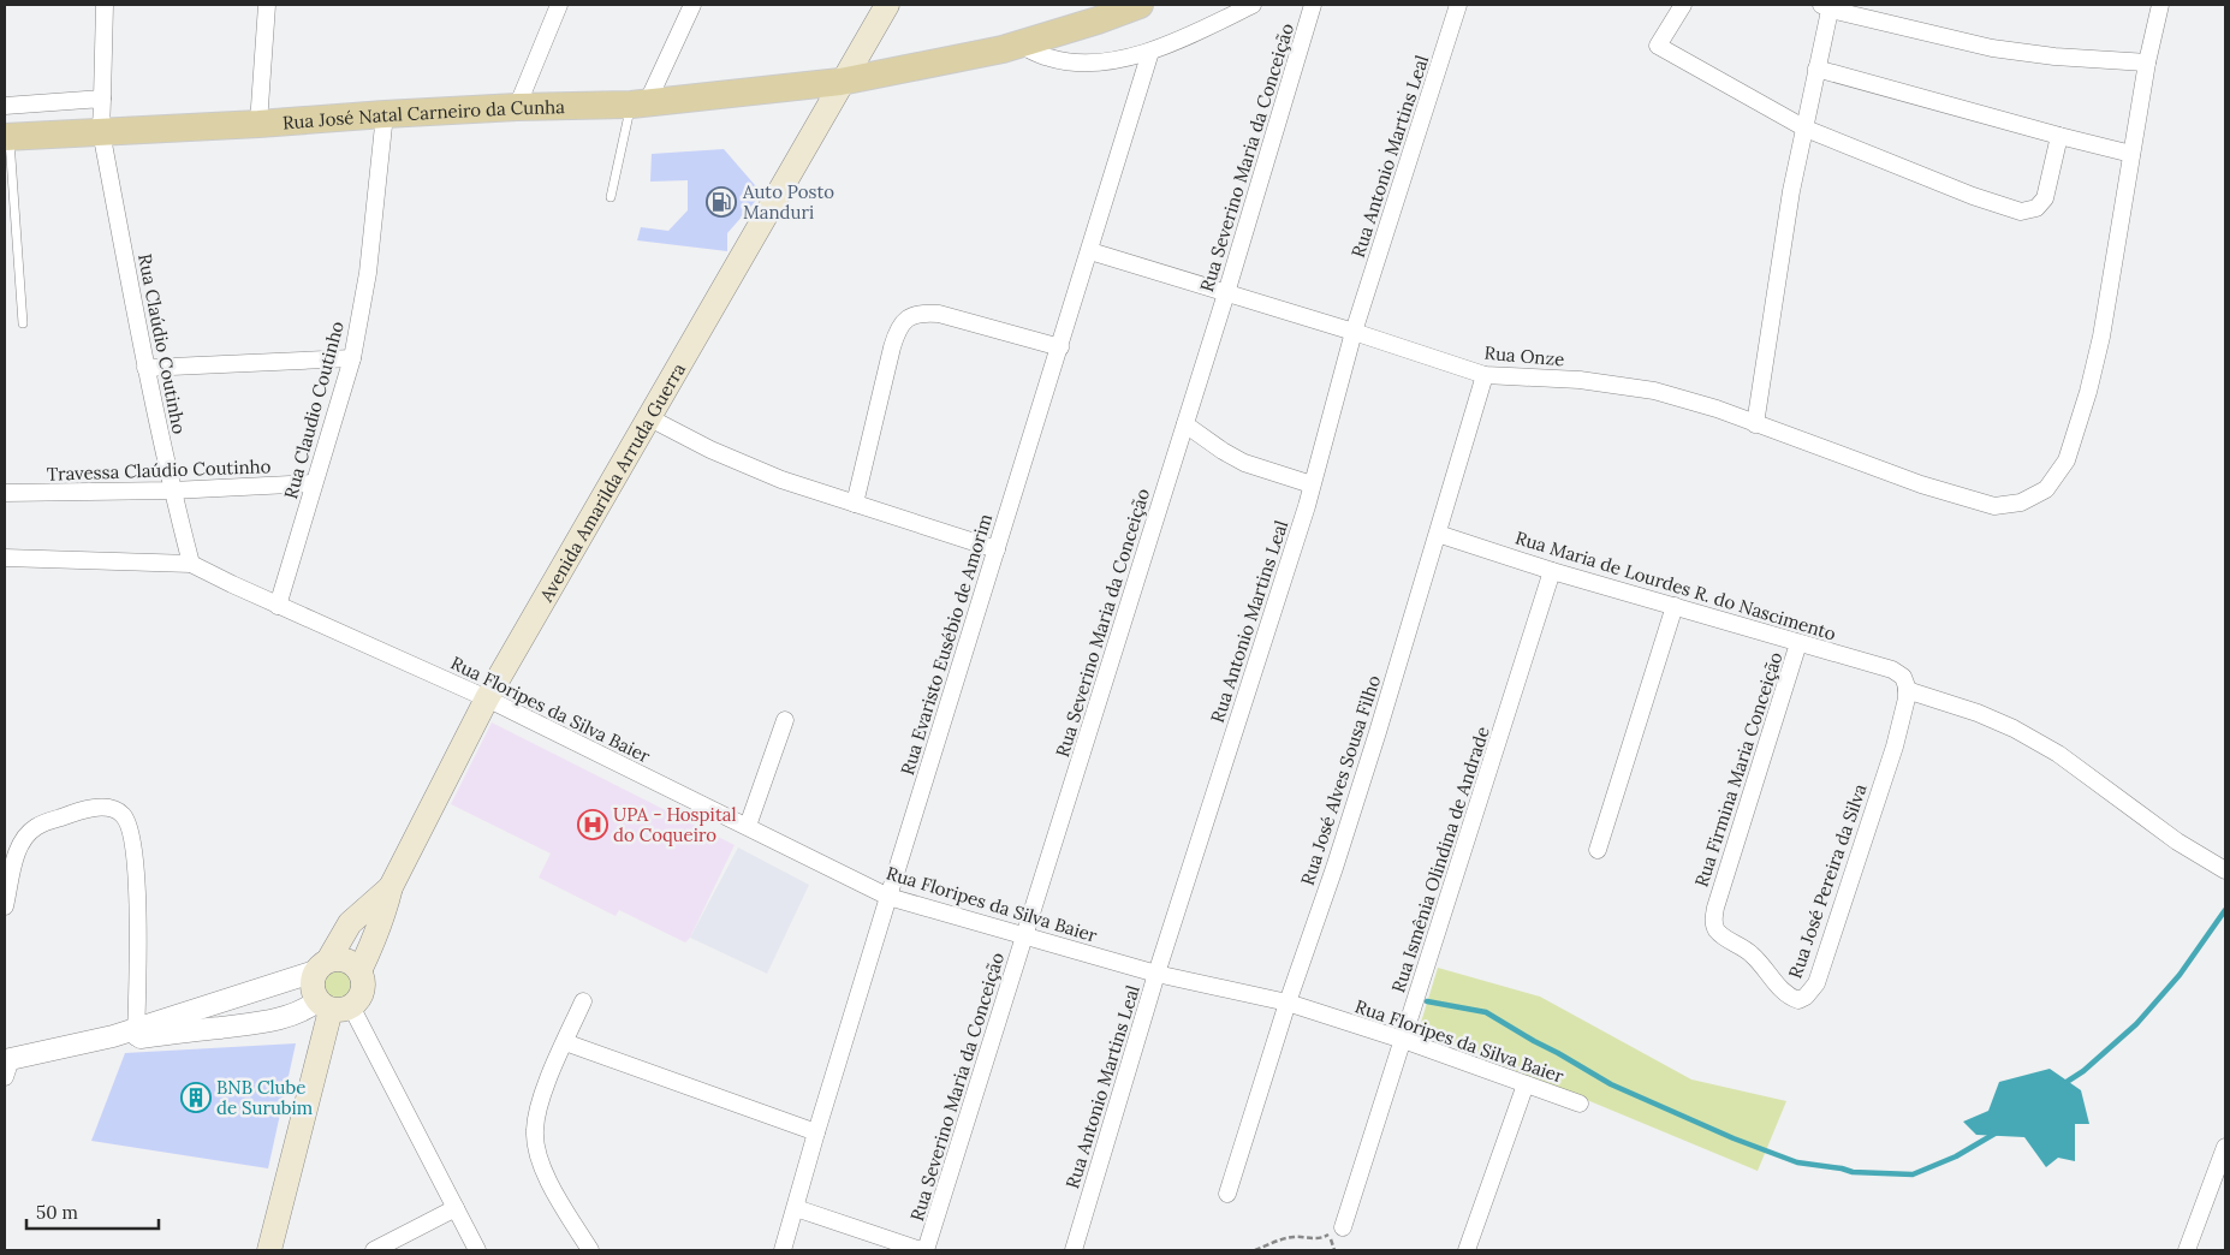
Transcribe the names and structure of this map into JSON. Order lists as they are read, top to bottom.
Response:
{
  "streets": {
    "main road": ["Rua José Natal Carneiro da Cunha", "Avenida Amarilda Arruda Guerra"],
    "street": [
      "Rua Antonio Martins Leal",
      "Rua Severino Maria da Conceição",
      "Rua Claúdio Coutinho",
      "Rua Onze",
      "Rua Claudio Coutinho",
      "Travessa Claúdio Coutinho",
      "Rua Maria de Lourdes R. do Nascimento",
      "Rua Evaristo Eusébio de Amorim",
      "Rua Floripes da Silva Baier",
      "Rua Firmina Maria Conceição",
      "Rua José Alves Sousa Filho",
      "Rua Ismênia Olindina de Andrade",
      "Rua José Pereira da Silva"
    ]
  },
  "crossings": [
    ["Rua José Natal Carneiro da Cunha", "Rua Claúdio Coutinho"],
    ["Rua José Natal Carneiro da Cunha", "Rua Claudio Coutinho"],
    ["Rua José Natal Carneiro da Cunha", "Avenida Amarilda Arruda Guerra"],
    ["Rua Antonio Martins Leal", "Rua Onze"],
    ["Rua Antonio Martins Leal", "Rua Floripes da Silva Baier"],
    ["Rua Severino Maria da Conceição", "Rua Onze"],
    ["Rua Severino Maria da Conceição", "Rua Floripes da Silva Baier"],
    ["Rua Claúdio Coutinho", "Travessa Claúdio Coutinho"],
    ["Rua Claúdio Coutinho", "Rua Floripes da Silva Baier"],
    ["Rua Onze", "Rua Evaristo Eusébio de Amorim"],
    ["Rua Onze", "Rua José Alves Sousa Filho"],
    ["Rua Claudio Coutinho", "Travessa Claúdio Coutinho"],
    ["Rua Claudio Coutinho", "Rua Floripes da Silva Baier"],
    ["Avenida Amarilda Arruda Guerra", "Rua Floripes da Silva Baier"],
    ["Rua Maria de Lourdes R. do Nascimento", "Rua Firmina Maria Conceição"],
    ["Rua Maria de Lourdes R. do Nascimento", "Rua José Alves Sousa Filho"],
    ["Rua Maria de Lourdes R. do Nascimento", "Rua Ismênia Olindina de Andrade"],
    ["Rua Maria de Lourdes R. do Nascimento", "Rua José Pereira da Silva"],
    ["Rua Evaristo Eusébio de Amorim", "Rua Floripes da Silva Baier"],
    ["Rua Floripes da Silva Baier", "Rua José Alves Sousa Filho"],
    ["Rua Floripes da Silva Baier", "Rua Ismênia Olindina de Andrade"],
    ["Rua Firmina Maria Conceição", "Rua José Pereira da Silva"]
  ],
  "places": {
    "fuel station": ["Auto Posto Manduri"],
    "hospital": ["UPA - Hospital do Coqueiro"],
    "building": ["BNB Clube de Surubim"]
  },
  "scale_bar": "50 m"
}
